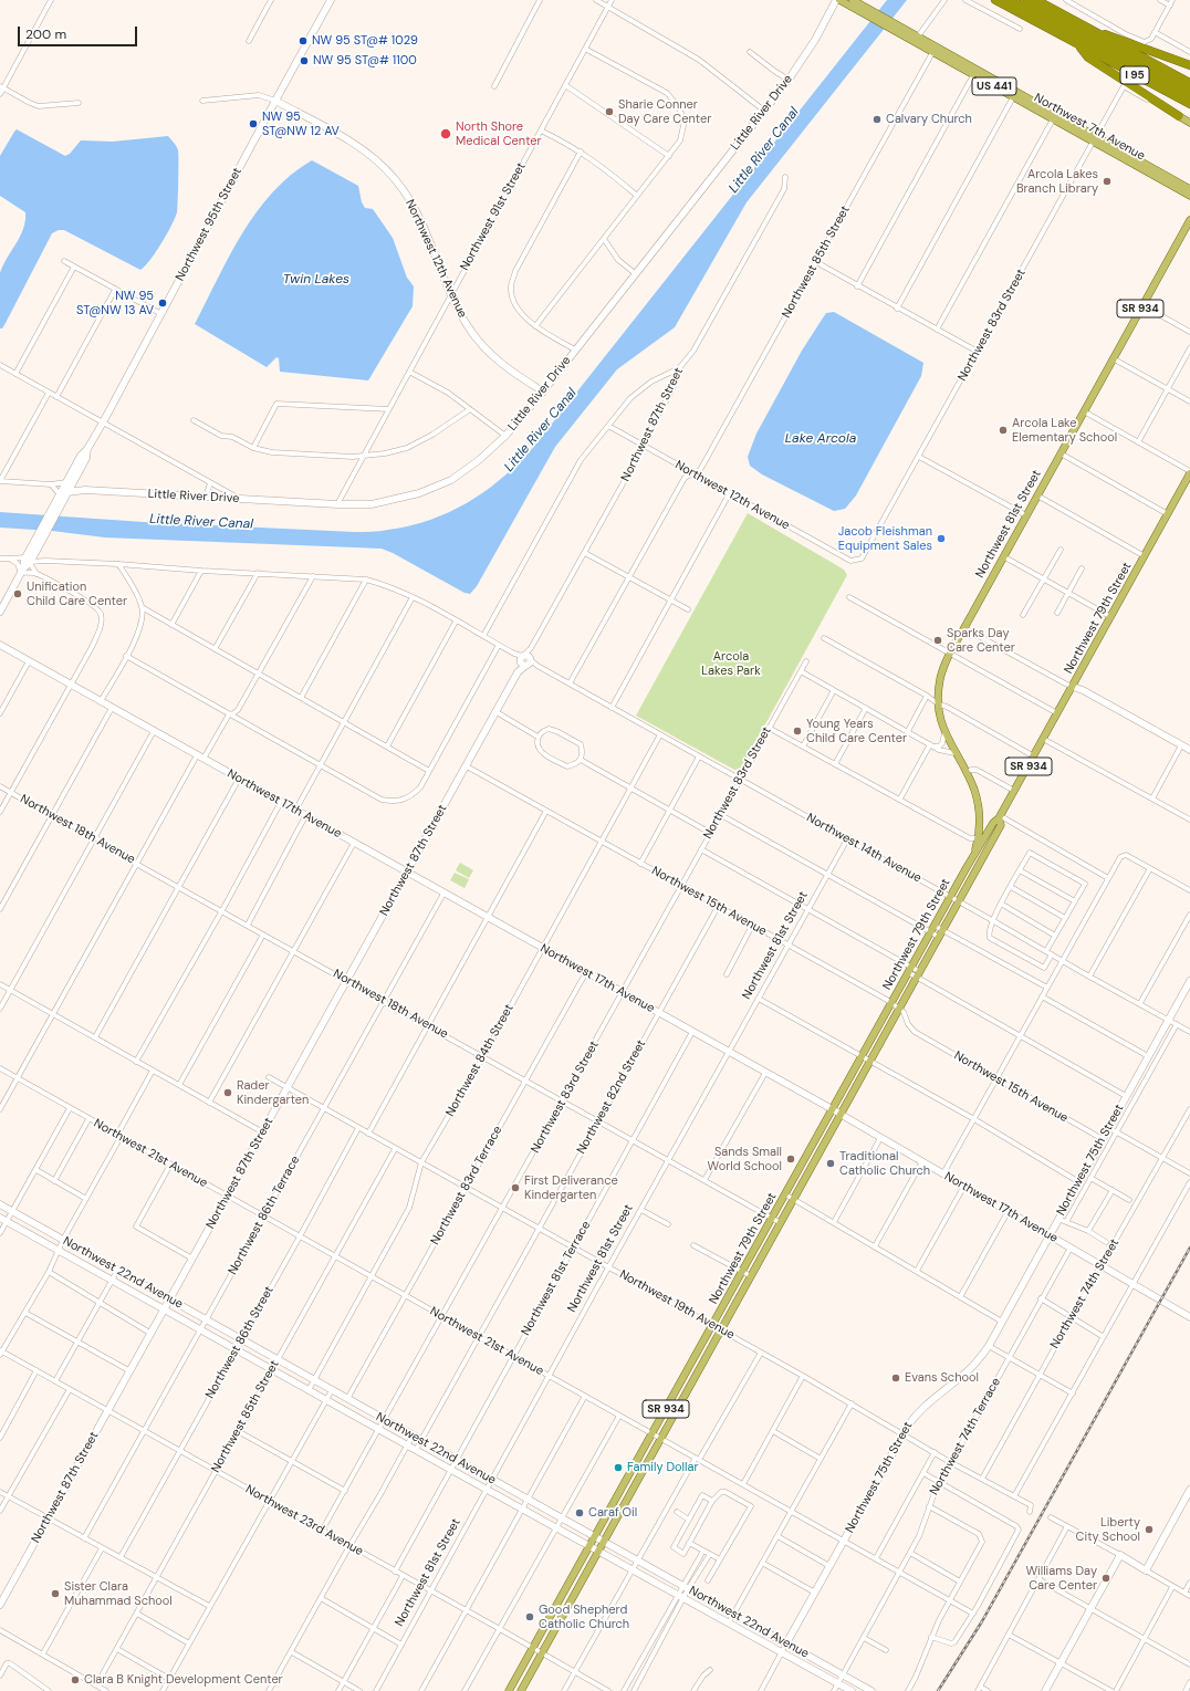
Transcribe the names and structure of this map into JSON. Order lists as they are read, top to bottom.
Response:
{
  "streets": {
    "highway": ["I 95"],
    "main road": [
      "US 441",
      "Little River Drive",
      "Northwest 7th Avenue",
      "Northwest 95th Street",
      "Northwest 12th Avenue",
      "SR 934",
      "Northwest 87th Street",
      "Northwest 81st Street",
      "Northwest 79th Street",
      "Northwest 17th Avenue",
      "Northwest 75th Street",
      "Northwest 22nd Avenue"
    ],
    "street": [
      "Northwest 91st Street",
      "Northwest 85th Street",
      "Northwest 83rd Street",
      "Northwest 18th Avenue",
      "Northwest 14th Avenue",
      "Northwest 15th Avenue",
      "Northwest 84th Street",
      "Northwest 82nd Street",
      "Northwest 21st Avenue",
      "Northwest 83rd Terrace",
      "Northwest 86th Terrace",
      "Northwest 81st Terrace",
      "Northwest 74th Street",
      "Northwest 19th Avenue",
      "Northwest 86th Street",
      "Northwest 74th Terrace",
      "Northwest 23rd Avenue"
    ]
  },
  "crossings": [
    ["Little River Drive", "Northwest 7th Avenue"],
    ["Little River Drive", "Northwest 91st Street"],
    ["Little River Drive", "Northwest 95th Street"],
    ["Little River Drive", "Northwest 12th Avenue"],
    ["Northwest 7th Avenue", "Northwest 85th Street"],
    ["Northwest 7th Avenue", "Northwest 83rd Street"],
    ["Northwest 91st Street", "Northwest 12th Avenue"],
    ["Northwest 95th Street", "Northwest 12th Avenue"],
    ["Northwest 95th Street", "Northwest 14th Avenue"],
    ["Northwest 12th Avenue", "Northwest 85th Street"],
    ["Northwest 12th Avenue", "Northwest 83rd Street"],
    ["Northwest 12th Avenue", "Northwest 87th Street"],
    ["Northwest 85th Street", "Northwest 21st Avenue"],
    ["Northwest 85th Street", "Northwest 22nd Avenue"],
    ["Northwest 85th Street", "Northwest 19th Avenue"],
    ["Northwest 85th Street", "Northwest 23rd Avenue"],
    ["Northwest 83rd Street", "Northwest 17th Avenue"],
    ["Northwest 83rd Street", "Northwest 18th Avenue"],
    ["Northwest 83rd Street", "Northwest 14th Avenue"],
    ["Northwest 83rd Street", "Northwest 15th Avenue"],
    ["Northwest 83rd Street", "Northwest 21st Avenue"],
    ["Northwest 83rd Street", "Northwest 22nd Avenue"],
    ["Northwest 83rd Street", "Northwest 19th Avenue"],
    ["Northwest 83rd Street", "Northwest 23rd Avenue"],
    ["Northwest 87th Street", "Northwest 17th Avenue"],
    ["Northwest 87th Street", "Northwest 18th Avenue"],
    ["Northwest 87th Street", "Northwest 14th Avenue"],
    ["Northwest 87th Street", "Northwest 15th Avenue"],
    ["Northwest 87th Street", "Northwest 21st Avenue"],
    ["Northwest 87th Street", "Northwest 22nd Avenue"],
    ["Northwest 87th Street", "Northwest 19th Avenue"],
    ["Northwest 87th Street", "Northwest 23rd Avenue"],
    ["Northwest 81st Street", "Northwest 79th Street"],
    ["Northwest 81st Street", "Northwest 17th Avenue"],
    ["Northwest 81st Street", "Northwest 18th Avenue"],
    ["Northwest 81st Street", "Northwest 14th Avenue"],
    ["Northwest 81st Street", "Northwest 15th Avenue"],
    ["Northwest 81st Street", "Northwest 21st Avenue"],
    ["Northwest 81st Street", "Northwest 22nd Avenue"],
    ["Northwest 81st Street", "Northwest 19th Avenue"],
    ["Northwest 81st Street", "Northwest 23rd Avenue"],
    ["Northwest 79th Street", "Northwest 17th Avenue"],
    ["Northwest 79th Street", "Northwest 18th Avenue"],
    ["Northwest 79th Street", "Northwest 14th Avenue"],
    ["Northwest 79th Street", "Northwest 15th Avenue"],
    ["Northwest 79th Street", "Northwest 21st Avenue"],
    ["Northwest 79th Street", "Northwest 22nd Avenue"],
    ["Northwest 79th Street", "Northwest 19th Avenue"],
    ["Northwest 79th Street", "Northwest 23rd Avenue"],
    ["Northwest 17th Avenue", "Northwest 84th Street"],
    ["Northwest 17th Avenue", "Northwest 82nd Street"],
    ["Northwest 17th Avenue", "Northwest 75th Street"],
    ["Northwest 17th Avenue", "Northwest 83rd Terrace"],
    ["Northwest 17th Avenue", "Northwest 86th Terrace"],
    ["Northwest 17th Avenue", "Northwest 81st Terrace"],
    ["Northwest 17th Avenue", "Northwest 74th Street"],
    ["Northwest 17th Avenue", "Northwest 74th Terrace"],
    ["Northwest 18th Avenue", "Northwest 84th Street"],
    ["Northwest 18th Avenue", "Northwest 82nd Street"],
    ["Northwest 18th Avenue", "Northwest 83rd Terrace"],
    ["Northwest 18th Avenue", "Northwest 86th Terrace"],
    ["Northwest 18th Avenue", "Northwest 81st Terrace"],
    ["Northwest 14th Avenue", "Northwest 84th Street"],
    ["Northwest 14th Avenue", "Northwest 75th Street"],
    ["Northwest 15th Avenue", "Northwest 84th Street"],
    ["Northwest 15th Avenue", "Northwest 82nd Street"],
    ["Northwest 15th Avenue", "Northwest 75th Street"],
    ["Northwest 84th Street", "Northwest 21st Avenue"],
    ["Northwest 84th Street", "Northwest 22nd Avenue"],
    ["Northwest 84th Street", "Northwest 19th Avenue"],
    ["Northwest 82nd Street", "Northwest 21st Avenue"],
    ["Northwest 82nd Street", "Northwest 22nd Avenue"],
    ["Northwest 82nd Street", "Northwest 19th Avenue"],
    ["Northwest 21st Avenue", "Northwest 75th Street"],
    ["Northwest 21st Avenue", "Northwest 83rd Terrace"],
    ["Northwest 21st Avenue", "Northwest 86th Terrace"],
    ["Northwest 21st Avenue", "Northwest 81st Terrace"],
    ["Northwest 21st Avenue", "Northwest 86th Street"],
    ["Northwest 21st Avenue", "Northwest 74th Terrace"],
    ["Northwest 75th Street", "Northwest 22nd Avenue"],
    ["Northwest 75th Street", "Northwest 19th Avenue"],
    ["Northwest 83rd Terrace", "Northwest 22nd Avenue"],
    ["Northwest 83rd Terrace", "Northwest 19th Avenue"],
    ["Northwest 86th Terrace", "Northwest 22nd Avenue"],
    ["Northwest 86th Terrace", "Northwest 19th Avenue"],
    ["Northwest 86th Terrace", "Northwest 23rd Avenue"],
    ["Northwest 22nd Avenue", "Northwest 81st Terrace"],
    ["Northwest 22nd Avenue", "Northwest 86th Street"],
    ["Northwest 22nd Avenue", "Northwest 74th Terrace"],
    ["Northwest 81st Terrace", "Northwest 19th Avenue"],
    ["Northwest 81st Terrace", "Northwest 23rd Avenue"],
    ["Northwest 74th Street", "Northwest 19th Avenue"],
    ["Northwest 19th Avenue", "Northwest 86th Street"],
    ["Northwest 19th Avenue", "Northwest 74th Terrace"],
    ["Northwest 86th Street", "Northwest 23rd Avenue"]
  ],
  "water": ["Little River Canal", "Twin Lakes", "Lake Arcola"],
  "parks": ["Arcola Lakes Park"],
  "places": [
    "NW 95 ST@# 1029",
    "NW 95 ST@# 1100",
    "Sharie Conner Day Care Center",
    "Calvary Church",
    "NW 95 ST@NW 12 AV",
    "North Shore Medical Center",
    "Arcola Lakes Branch Library",
    "NW 95 ST@NW 13 AV",
    "Arcola Lake Elementary School",
    "Jacob Fleishman Equipment Sales",
    "Unification Child Care Center",
    "Sparks Day Care Center",
    "Young Years Child Care Center",
    "Rader Kindergarten",
    "Sands Small World School",
    "Traditional Catholic Church",
    "First Deliverance Kindergarten",
    "Evans School",
    "Family Dollar",
    "Caraf Oil",
    "Liberty City School",
    "Williams Day Care Center",
    "Sister Clara Muhammad School",
    "Good Shepherd Catholic Church",
    "Clara B Knight Development Center"
  ],
  "scale_bar": "200 m"
}
